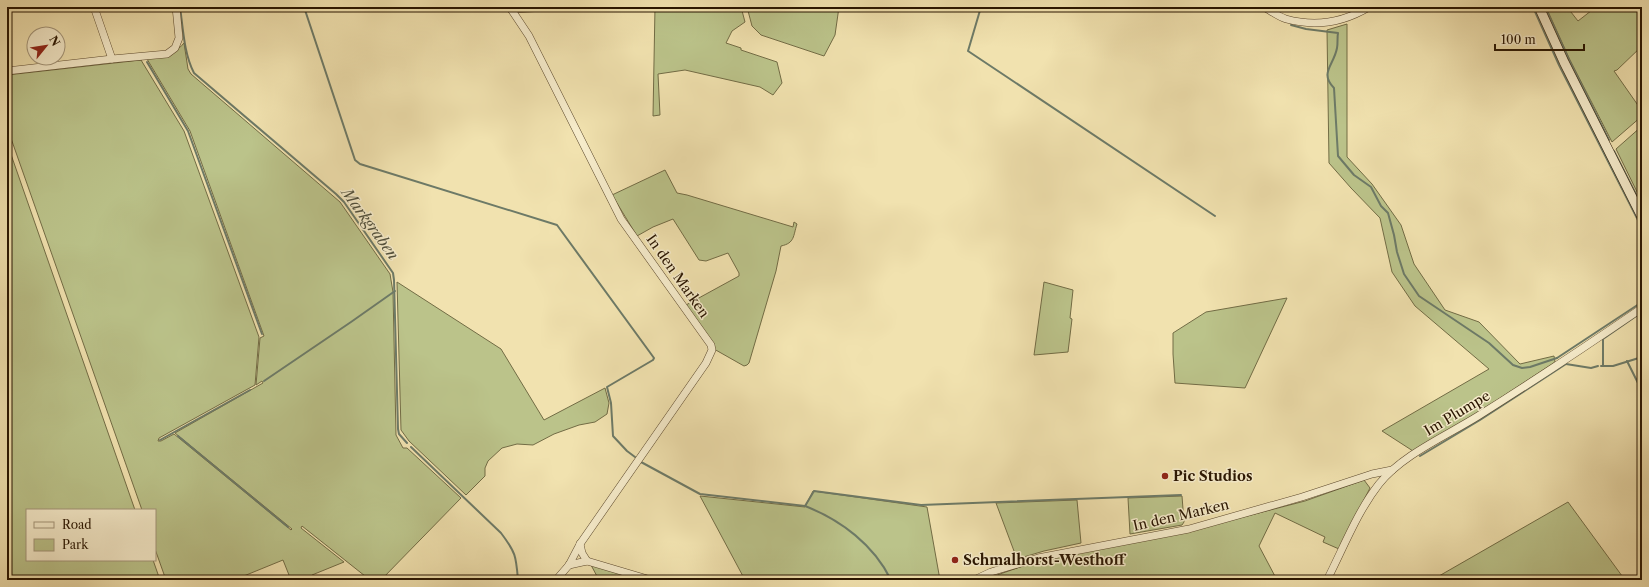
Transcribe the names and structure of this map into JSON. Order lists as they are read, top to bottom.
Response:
{
  "streets": {
    "street": ["In den Marken", "Im Plumpe"]
  },
  "crossings": [
    ["In den Marken", "Im Plumpe"]
  ],
  "water": ["Markgraben"],
  "places": ["Pic Studios", "Schmalhorst-Westhoff"],
  "legend": ["Road", "Park"],
  "scale_bar": "100 m",
  "north": "top right"
}
